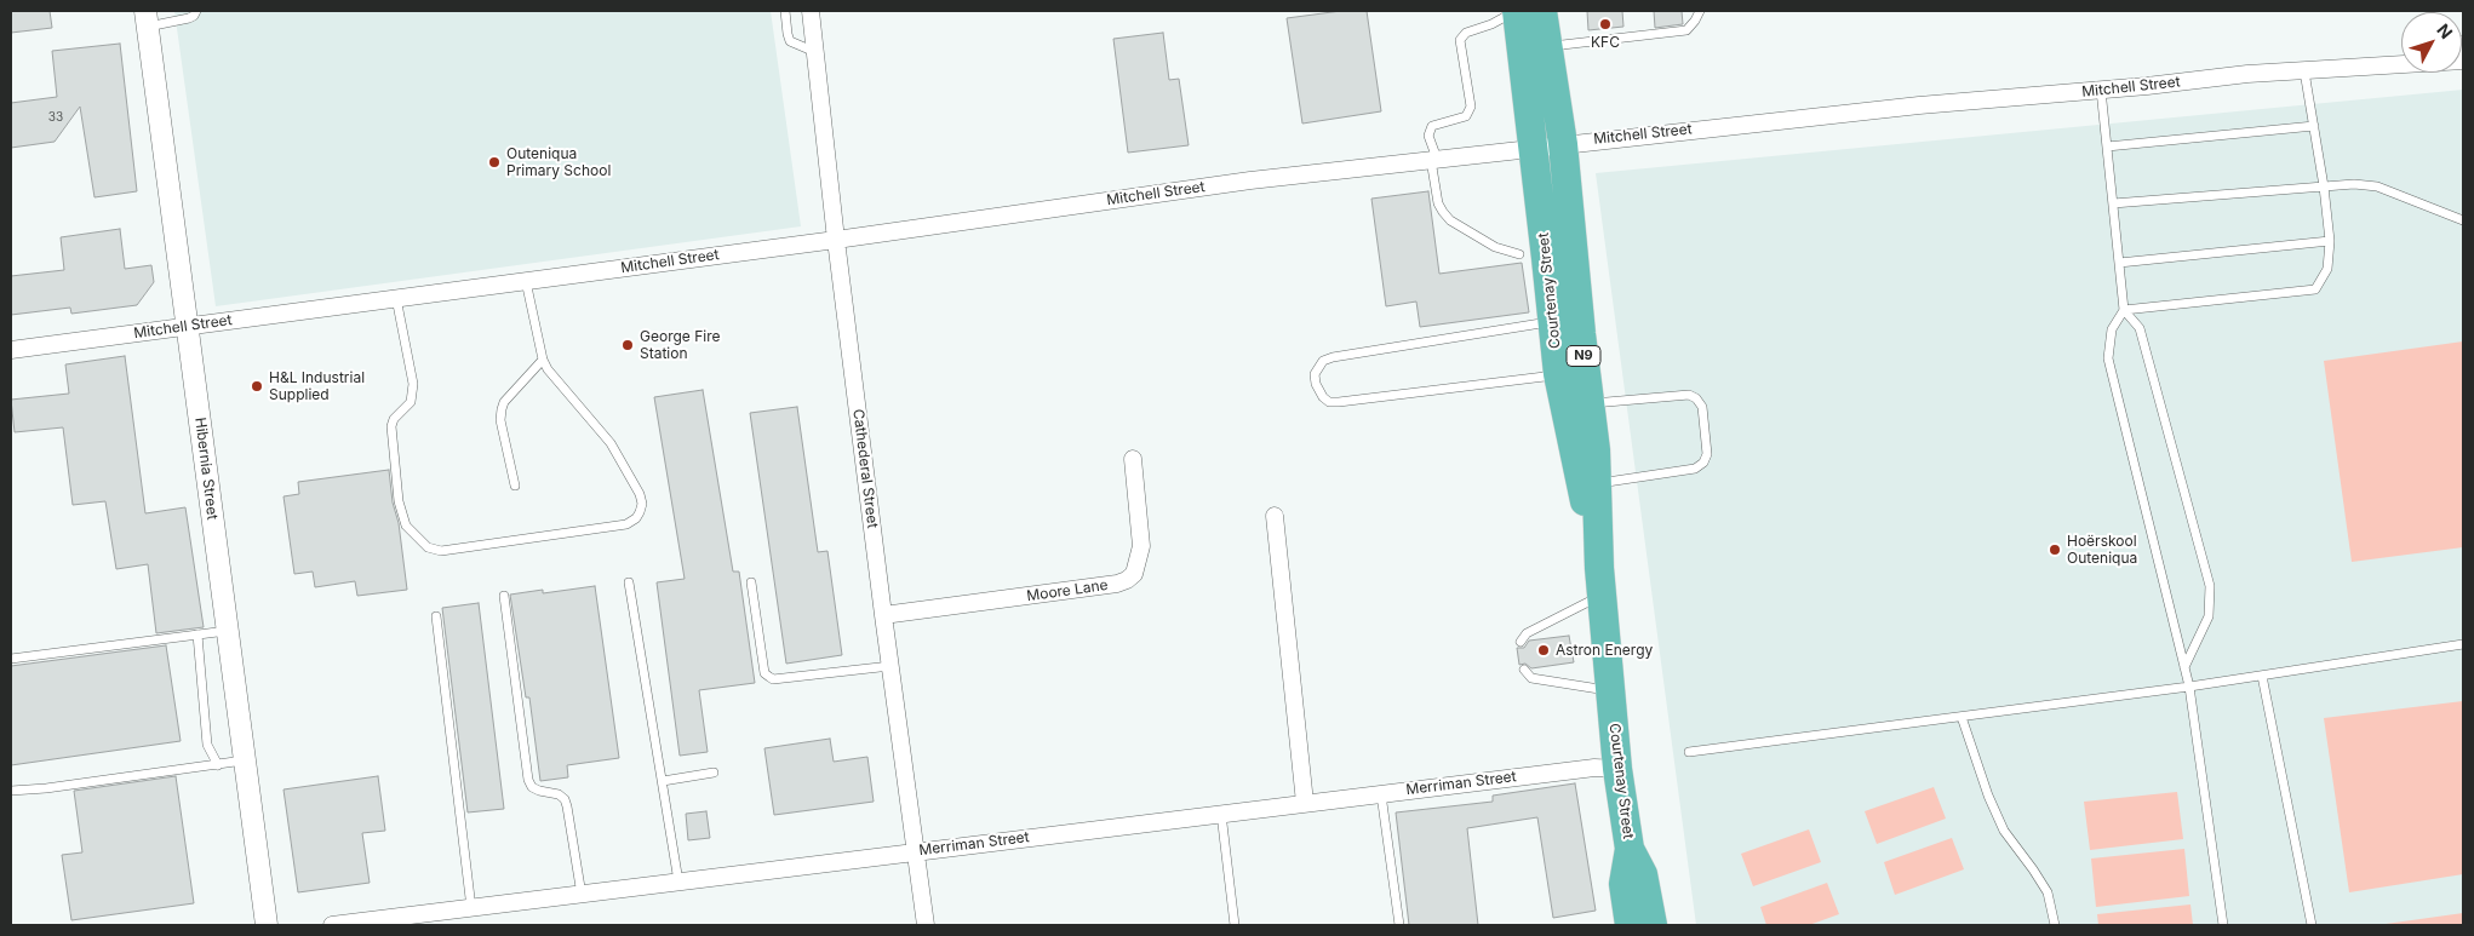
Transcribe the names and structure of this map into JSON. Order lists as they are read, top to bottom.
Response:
{
  "streets": {
    "highway": ["Courtenay Street", "N9"],
    "street": [
      "Mitchell Street",
      "Hibernia Street",
      "Cathederal Street",
      "Moore Lane",
      "Merriman Street"
    ]
  },
  "crossings": [
    ["Mitchell Street", "Courtenay Street"],
    ["Mitchell Street", "Hibernia Street"],
    ["Mitchell Street", "Cathederal Street"],
    ["Courtenay Street", "Merriman Street"],
    ["Cathederal Street", "Moore Lane"],
    ["Cathederal Street", "Merriman Street"]
  ],
  "places": [
    "KFC",
    "Outeniqua Primary School",
    "George Fire Station",
    "H&L Industrial Supplied",
    "Hoërskool Outeniqua",
    "Astron Energy"
  ],
  "house_numbers": ["33"],
  "north": "top right"
}
